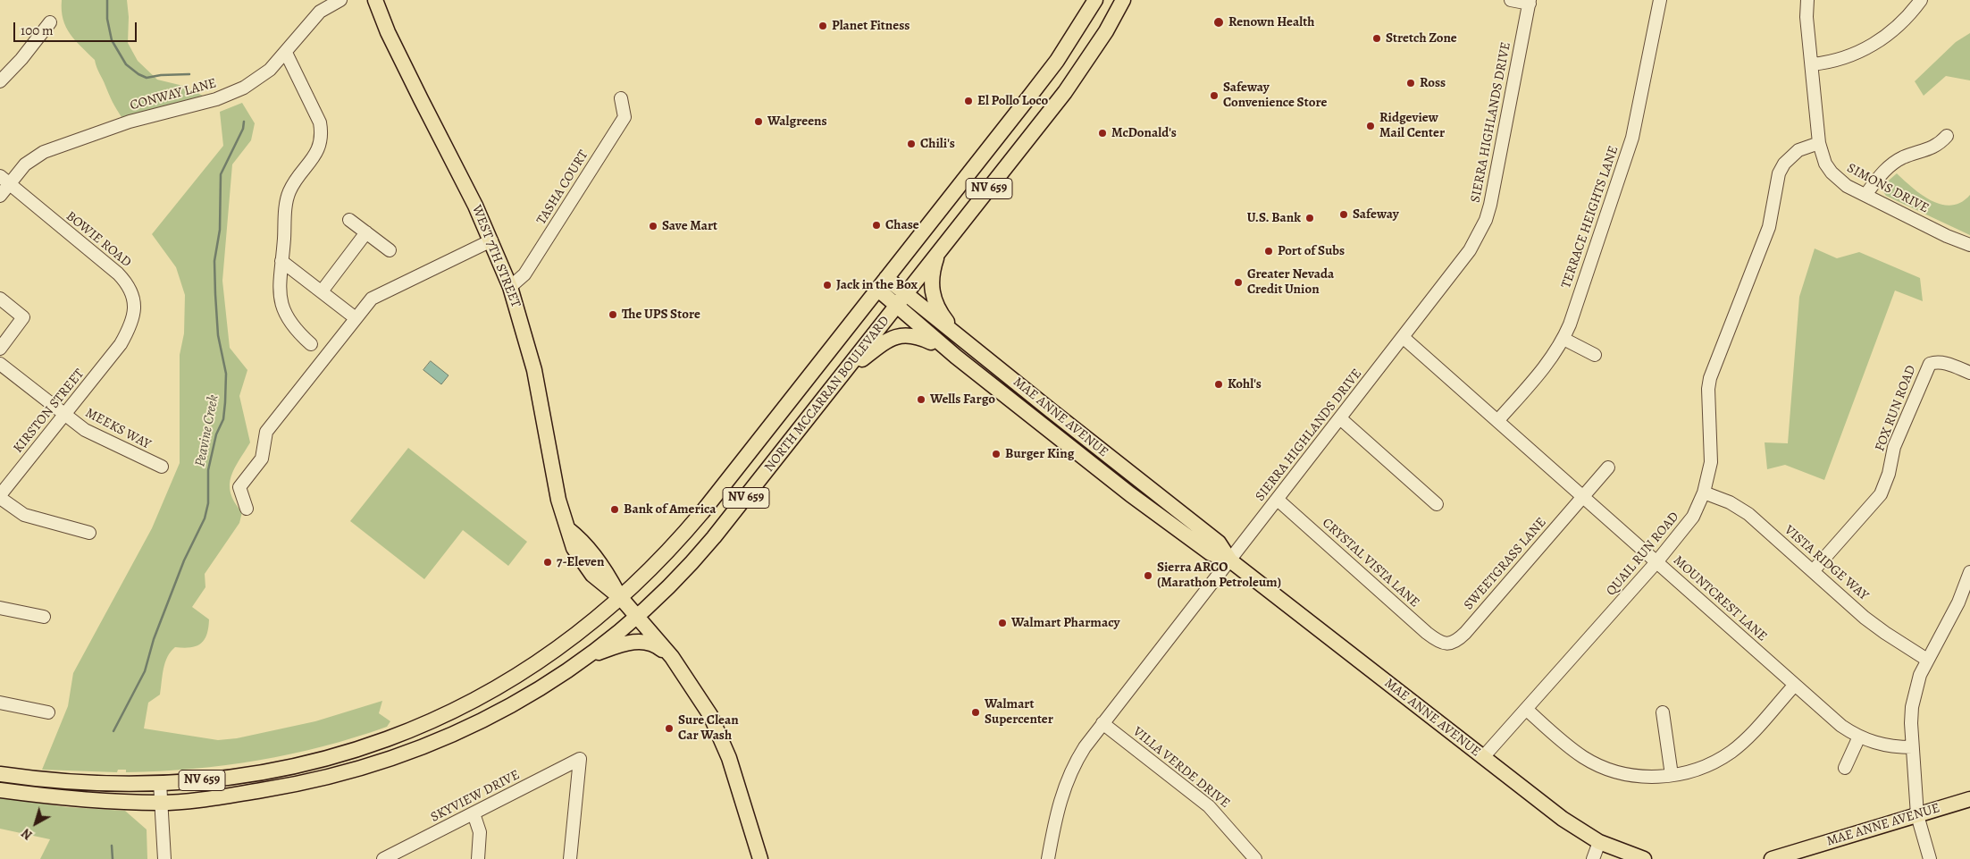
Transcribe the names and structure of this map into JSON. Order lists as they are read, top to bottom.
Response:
{
  "streets": {
    "main road": [
      "NV 659",
      "WEST 7TH STREET",
      "NORTH MCCARRAN BOULEVARD",
      "MAE ANNE AVENUE"
    ],
    "street": [
      "CONWAY LANE",
      "SIERRA HIGHLANDS DRIVE",
      "TASHA COURT",
      "SIMONS DRIVE",
      "TERRACE HEIGHTS LANE",
      "BOWIE ROAD",
      "FOX RUN ROAD",
      "KIRSTON STREET",
      "MEEKS WAY",
      "QUAIL RUN ROAD",
      "CRYSTAL VISTA LANE",
      "VISTA RIDGE WAY",
      "SWEETGRASS LANE",
      "MOUNTCREST LANE",
      "VILLA VERDE DRIVE",
      "SKYVIEW DRIVE"
    ]
  },
  "crossings": [
    ["CONWAY LANE", "BOWIE ROAD"],
    ["SIERRA HIGHLANDS DRIVE", "MAE ANNE AVENUE"],
    ["SIERRA HIGHLANDS DRIVE", "CRYSTAL VISTA LANE"],
    ["SIERRA HIGHLANDS DRIVE", "MOUNTCREST LANE"],
    ["SIERRA HIGHLANDS DRIVE", "VILLA VERDE DRIVE"],
    ["TASHA COURT", "WEST 7TH STREET"],
    ["SIMONS DRIVE", "QUAIL RUN ROAD"],
    ["TERRACE HEIGHTS LANE", "MOUNTCREST LANE"],
    ["BOWIE ROAD", "KIRSTON STREET"],
    ["WEST 7TH STREET", "NORTH MCCARRAN BOULEVARD"],
    ["NORTH MCCARRAN BOULEVARD", "MAE ANNE AVENUE"],
    ["FOX RUN ROAD", "VISTA RIDGE WAY"],
    ["KIRSTON STREET", "MEEKS WAY"],
    ["MAE ANNE AVENUE", "QUAIL RUN ROAD"],
    ["QUAIL RUN ROAD", "VISTA RIDGE WAY"],
    ["QUAIL RUN ROAD", "MOUNTCREST LANE"],
    ["CRYSTAL VISTA LANE", "SWEETGRASS LANE"],
    ["SWEETGRASS LANE", "MOUNTCREST LANE"]
  ],
  "water": ["Peavine Creek"],
  "places": [
    "Renown Health",
    "Planet Fitness",
    "Stretch Zone",
    "Ross",
    "Safeway Convenience Store",
    "El Pollo Loco",
    "Walgreens",
    "Ridgeview Mail Center",
    "McDonald's",
    "Chili's",
    "Safeway",
    "U.S. Bank",
    "Chase",
    "Save Mart",
    "Port of Subs",
    "Greater Nevada Credit Union",
    "Jack in the Box",
    "The UPS Store",
    "Kohl's",
    "Wells Fargo",
    "Burger King",
    "Bank of America",
    "7-Eleven",
    "Sierra ARCO (Marathon Petroleum)",
    "Walmart Pharmacy",
    "Walmart Supercenter",
    "Sure Clean Car Wash"
  ],
  "scale_bar": "100 m",
  "north": "bottom left"
}
